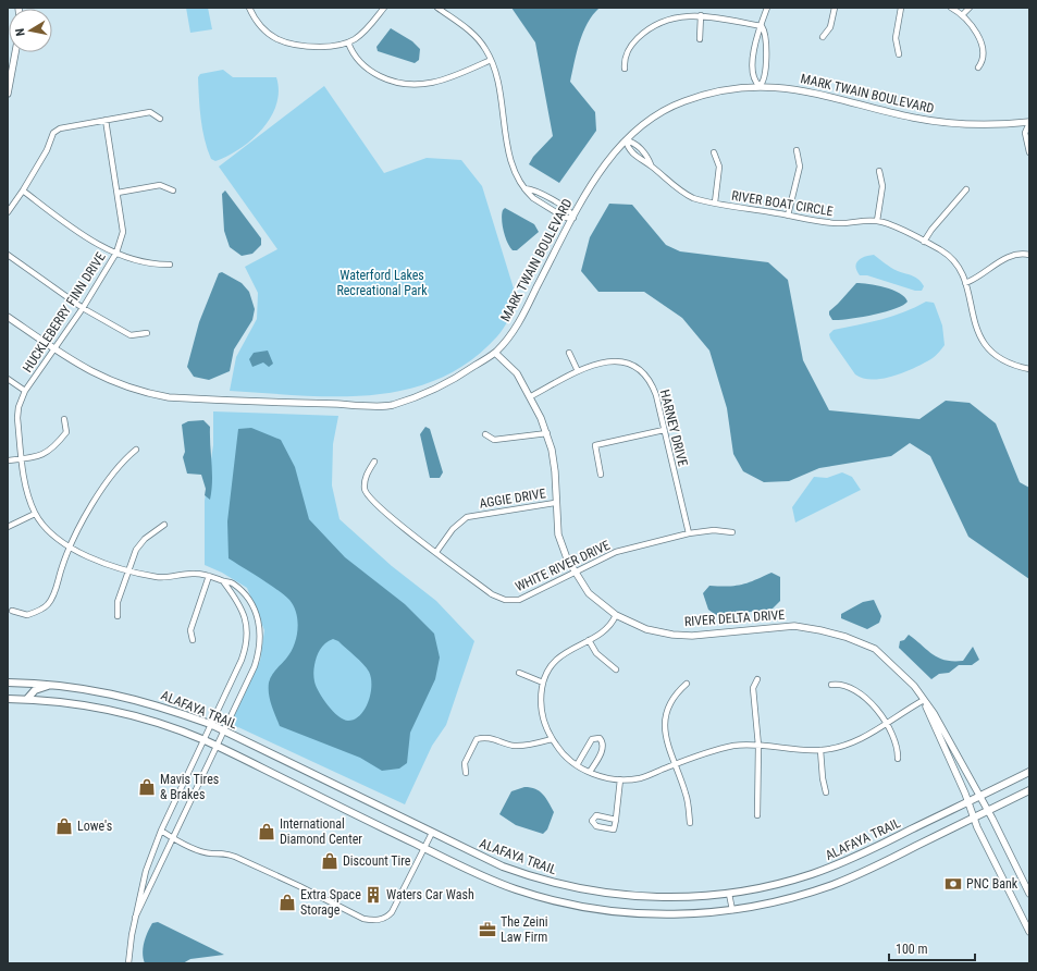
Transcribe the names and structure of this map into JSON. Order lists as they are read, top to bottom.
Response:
{
  "streets": {
    "main road": ["ALAFAYA TRAIL"],
    "street": [
      "MARK TWAIN BOULEVARD",
      "RIVER BOAT CIRCLE",
      "HUCKLEBERRY FINN DRIVE",
      "HARNEY DRIVE",
      "AGGIE DRIVE",
      "WHITE RIVER DRIVE",
      "RIVER DELTA DRIVE"
    ]
  },
  "crossings": [
    ["MARK TWAIN BOULEVARD", "RIVER BOAT CIRCLE"],
    ["MARK TWAIN BOULEVARD", "HUCKLEBERRY FINN DRIVE"],
    ["MARK TWAIN BOULEVARD", "RIVER DELTA DRIVE"],
    ["HUCKLEBERRY FINN DRIVE", "ALAFAYA TRAIL"],
    ["HARNEY DRIVE", "WHITE RIVER DRIVE"],
    ["HARNEY DRIVE", "RIVER DELTA DRIVE"],
    ["AGGIE DRIVE", "WHITE RIVER DRIVE"],
    ["AGGIE DRIVE", "RIVER DELTA DRIVE"],
    ["WHITE RIVER DRIVE", "RIVER DELTA DRIVE"],
    ["RIVER DELTA DRIVE", "ALAFAYA TRAIL"]
  ],
  "parks": ["Waterford Lakes Recreational Park"],
  "places": {
    "shop": [
      "Mavis Tires & Brakes",
      "Lowe's",
      "International Diamond Center",
      "Discount Tire",
      "Extra Space Storage"
    ],
    "bank": ["PNC Bank"],
    "building": ["Waters Car Wash"],
    "office": ["The Zeini Law Firm"]
  },
  "scale_bar": "100 m",
  "north": "left"
}
